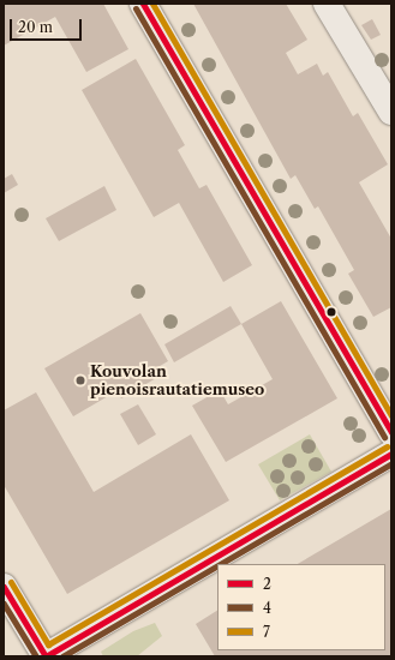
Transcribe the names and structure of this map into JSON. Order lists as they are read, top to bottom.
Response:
{
  "places": ["Kouvolan pienoisrautatiemuseo"],
  "lines": ["transit line 2", "transit line 7", "transit line 4"],
  "legend": ["2", "4", "7"],
  "scale_bar": "20 m"
}
